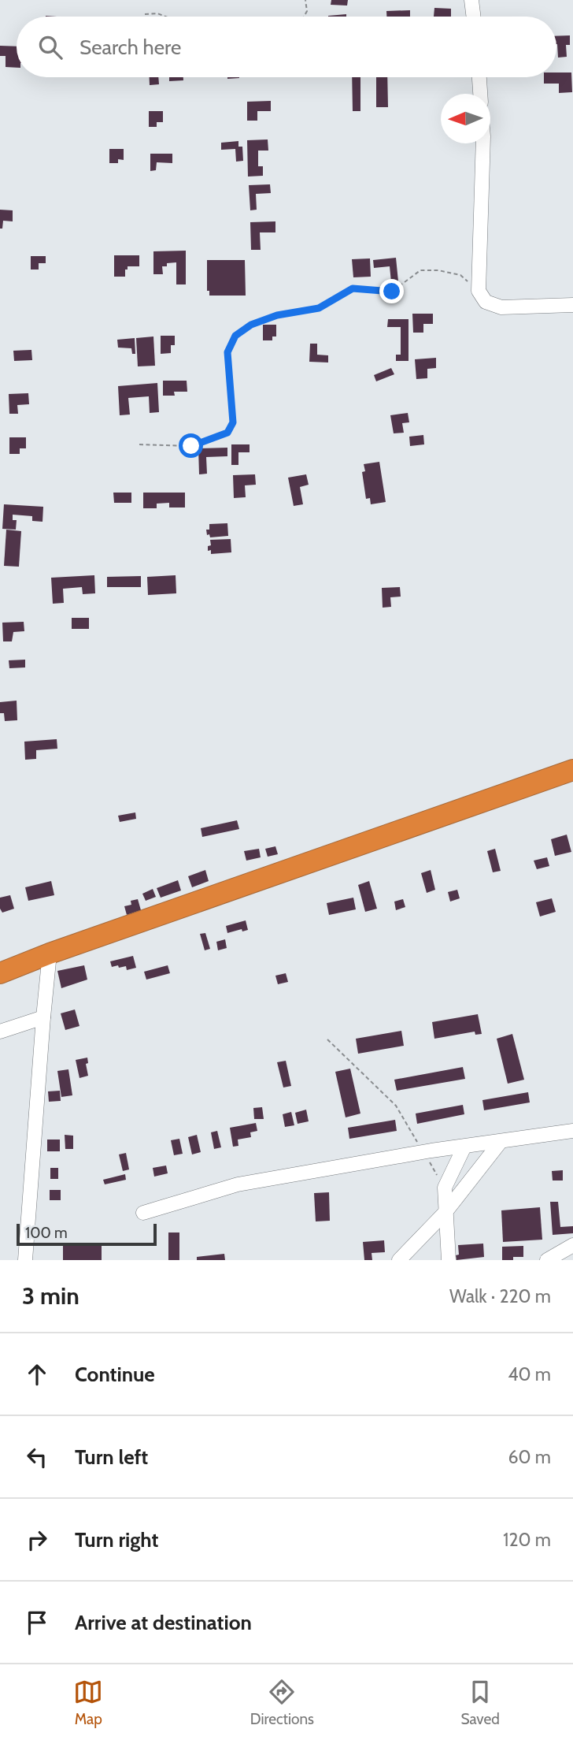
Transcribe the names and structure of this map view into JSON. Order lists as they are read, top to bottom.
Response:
{
  "scale_bar": "100 m",
  "north": "left",
  "page": {
    "search": "Search here",
    "scale": "100 m",
    "heading": ["3 min", "Walk · 220 m"],
    "list": [
      ["Continue", "40 m"],
      ["Turn left", "60 m"],
      ["Turn right", "120 m"],
      "Arrive at destination"
    ],
    "nav": ["Map", "Directions", "Saved"]
  }
}
